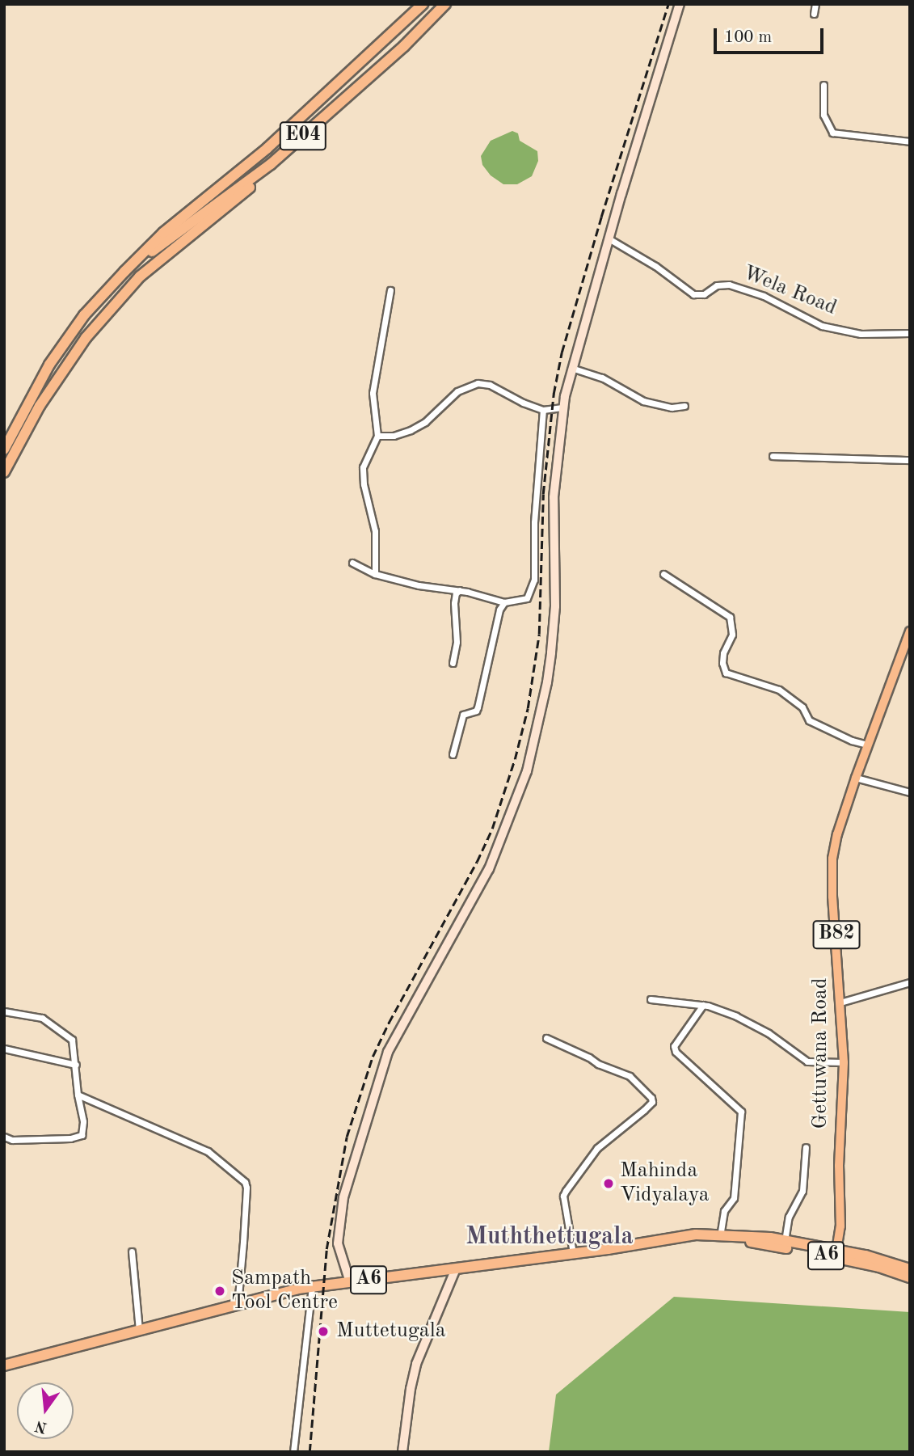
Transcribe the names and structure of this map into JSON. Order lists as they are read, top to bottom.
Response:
{
  "streets": {
    "highway": ["E04", "A6"],
    "main road": ["B82", "Gettuwana Road"],
    "street": ["Wela Road"]
  },
  "crossings": [
    ["Gettuwana Road", "A6"]
  ],
  "districts": ["Muththettugala"],
  "places": ["Mahinda Vidyalaya", "Sampath Tool Centre", "Muttetugala"],
  "scale_bar": "100 m",
  "north": "bottom"
}
